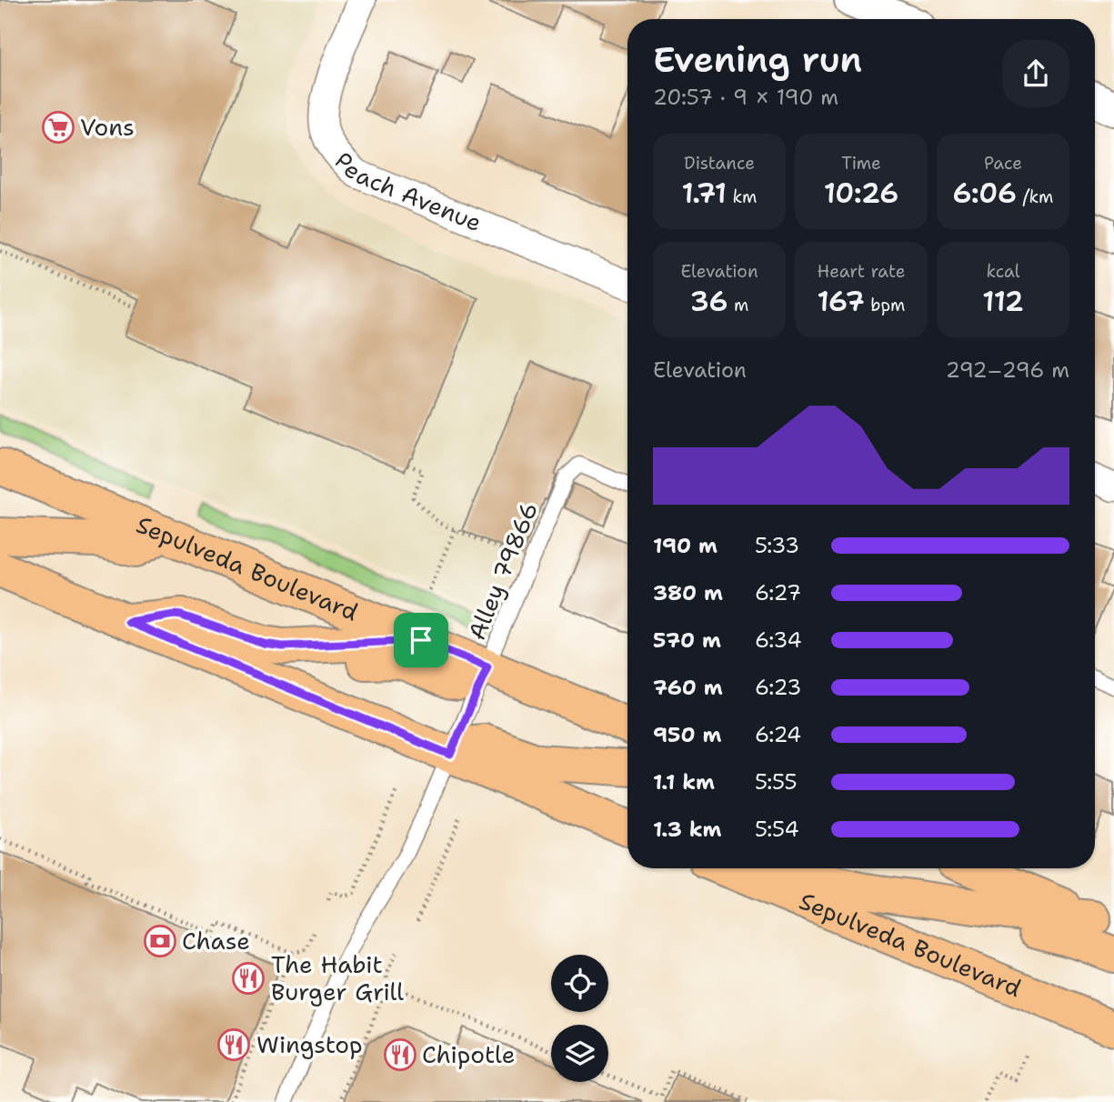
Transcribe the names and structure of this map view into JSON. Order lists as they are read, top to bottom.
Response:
{
  "streets": {
    "main road": ["Sepulveda Boulevard"],
    "street": ["Peach Avenue"],
    "lane": ["Alley 79866"]
  },
  "crossings": [
    ["Sepulveda Boulevard", "Alley 79866"]
  ],
  "places": {
    "supermarket": ["Vons"],
    "bank": ["Chase"],
    "restaurant": ["The Habit Burger Grill", "Wingstop", "Chipotle"]
  },
  "page": {
    "heading": ["Evening run", "20:57 · 9 × 190 m"],
    "stats": [
      ["Distance", "1.71 km"],
      ["Time", "10:26"],
      ["Pace", "6:06 /km"],
      ["Elevation", "36 m"],
      ["Heart rate", "167 bpm"],
      ["kcal", "112"]
    ],
    "chart": ["Elevation", "292–296 m"],
    "list": [
      {
        "name": "190 m",
        "note": "5:33"
      },
      {
        "name": "380 m",
        "note": "6:27"
      },
      {
        "name": "570 m",
        "note": "6:34"
      },
      {
        "name": "760 m",
        "note": "6:23"
      },
      {
        "name": "950 m",
        "note": "6:24"
      },
      {
        "name": "1.1 km",
        "note": "5:55"
      },
      {
        "name": "1.3 km",
        "note": "5:54"
      }
    ]
  }
}
